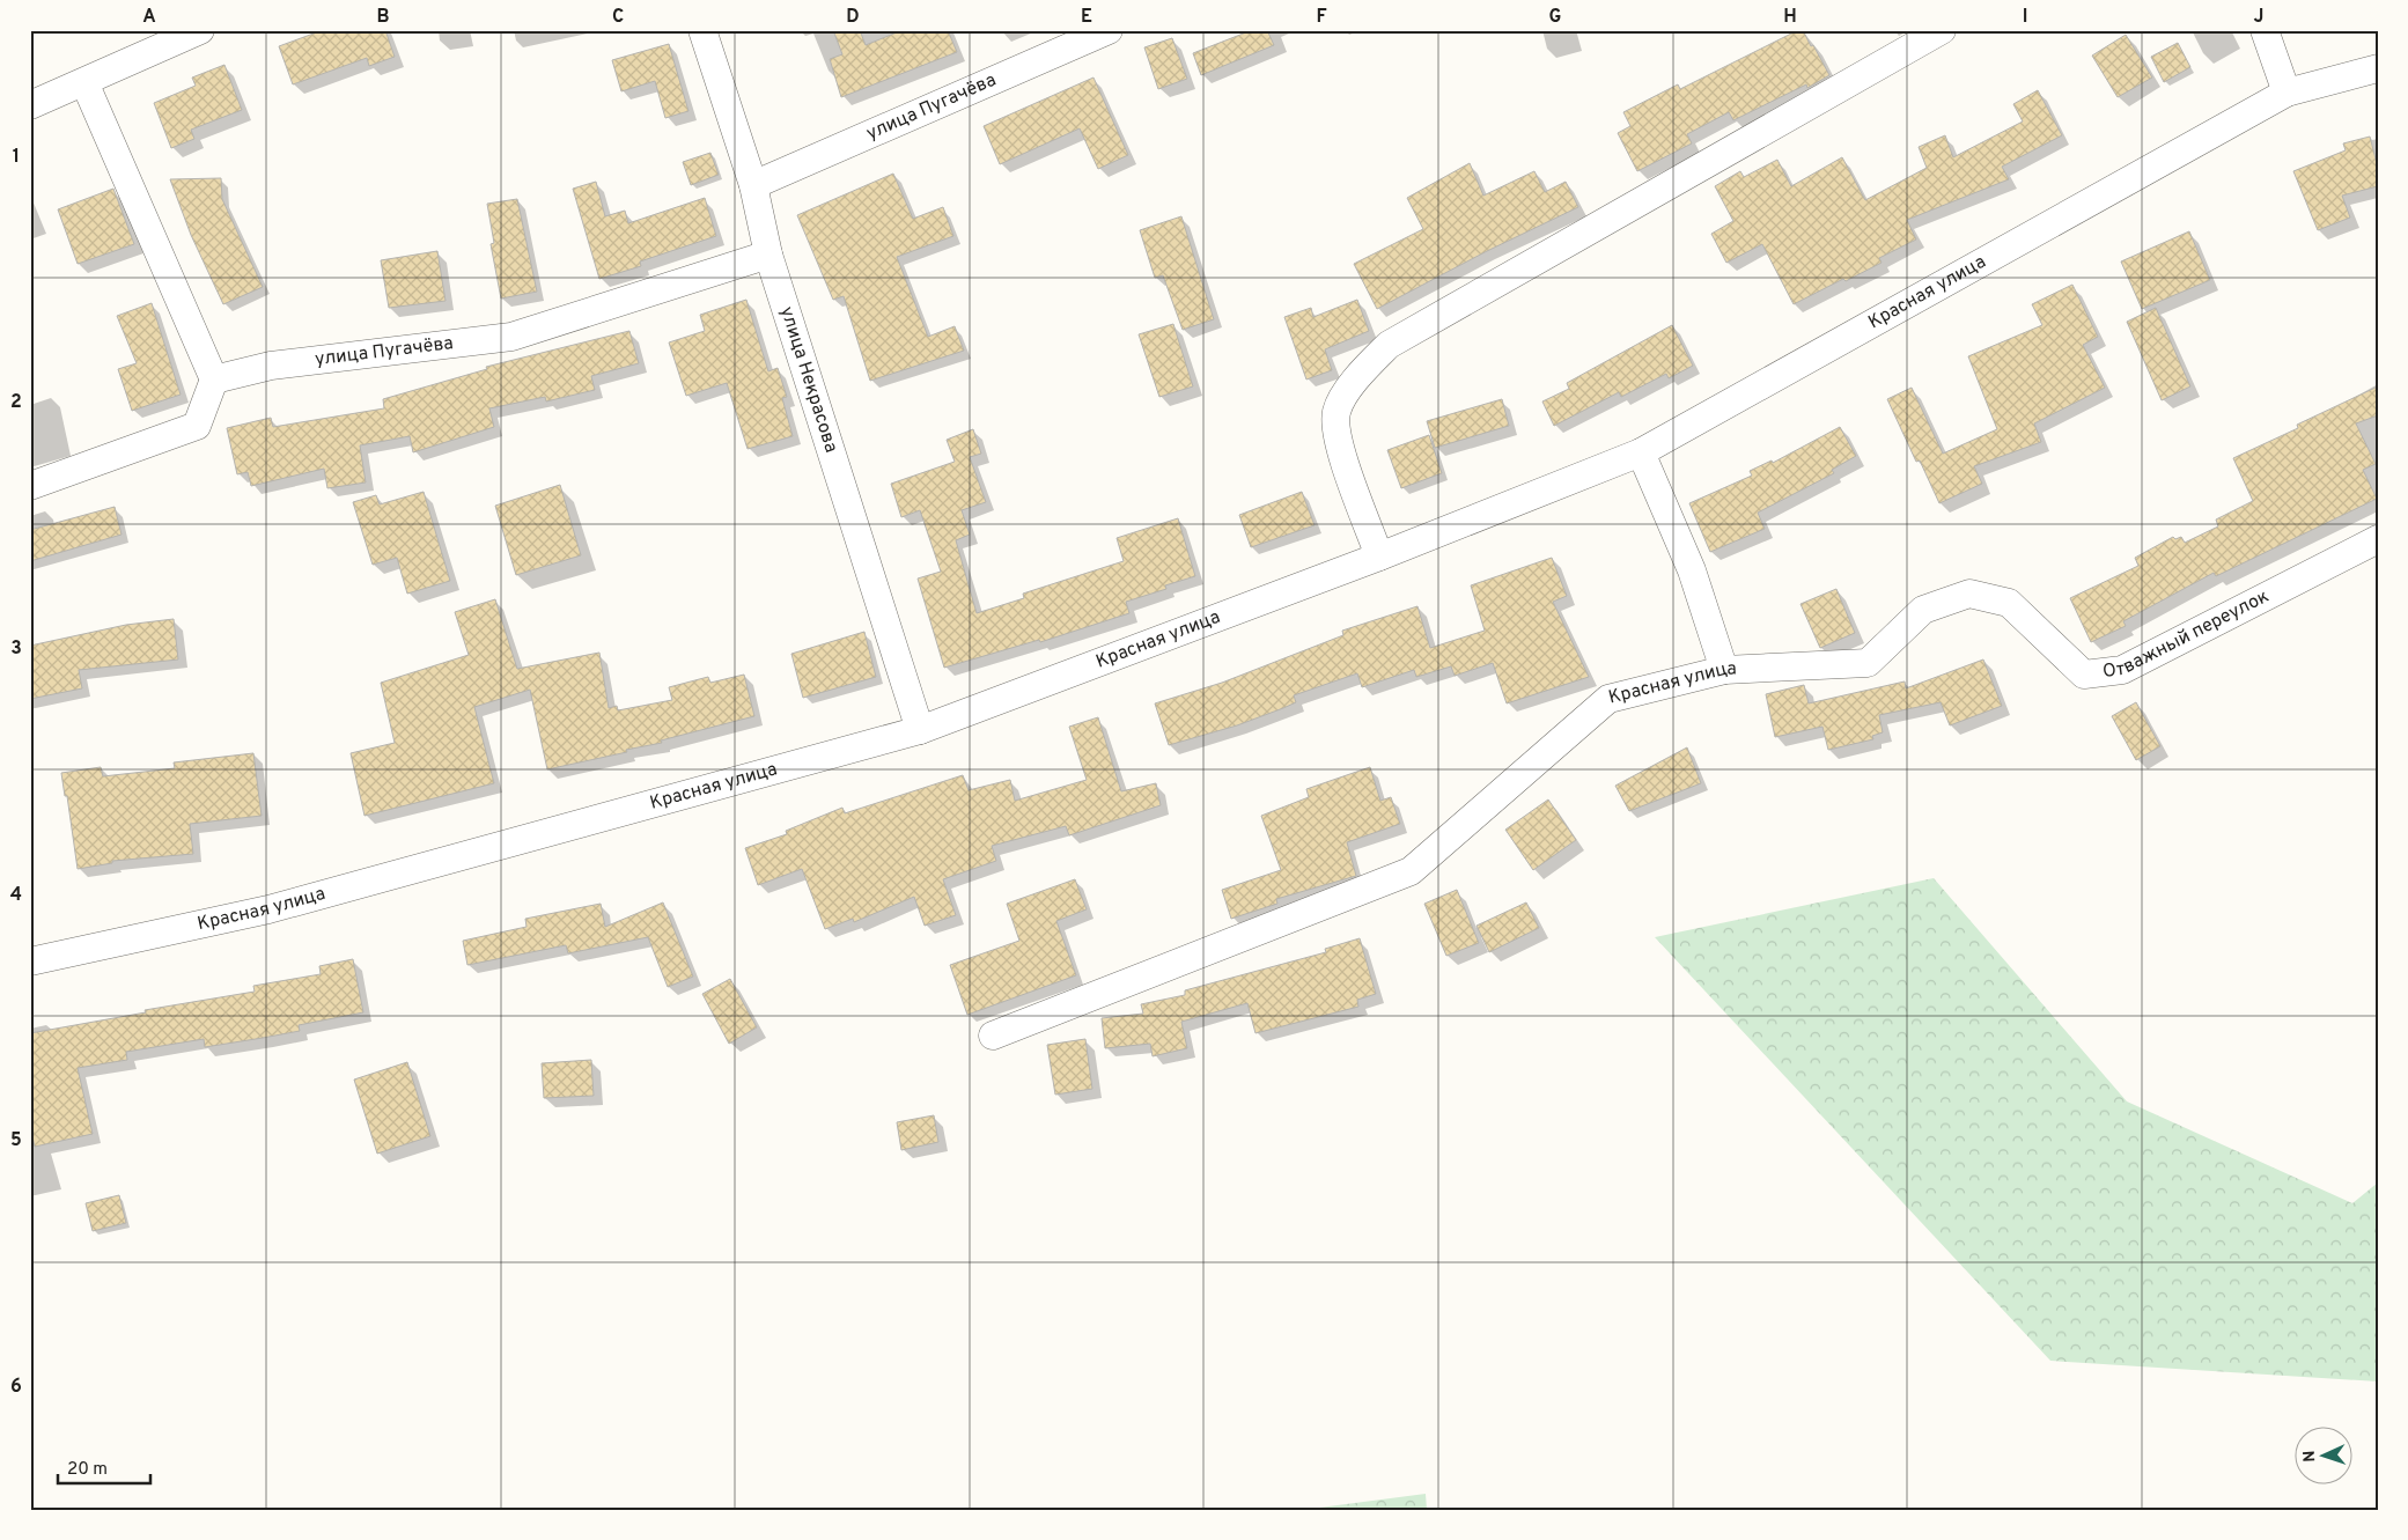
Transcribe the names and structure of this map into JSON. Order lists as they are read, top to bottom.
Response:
{
  "streets": {
    "street": [
      "улица Пугачёва",
      "Красная улица",
      "улица Некрасова",
      "Отважный переулок"
    ]
  },
  "crossings": [
    ["улица Пугачёва", "улица Некрасова"],
    ["Красная улица", "улица Некрасова"],
    ["Красная улица", "Отважный переулок"]
  ],
  "scale_bar": "20 m",
  "north": "left",
  "grid": {
    "columns": [
      "A",
      "B",
      "C",
      "D",
      "E",
      "F",
      "G",
      "H",
      "I",
      "J"
    ],
    "rows": [
      "1",
      "2",
      "3",
      "4",
      "5",
      "6"
    ]
  }
}
